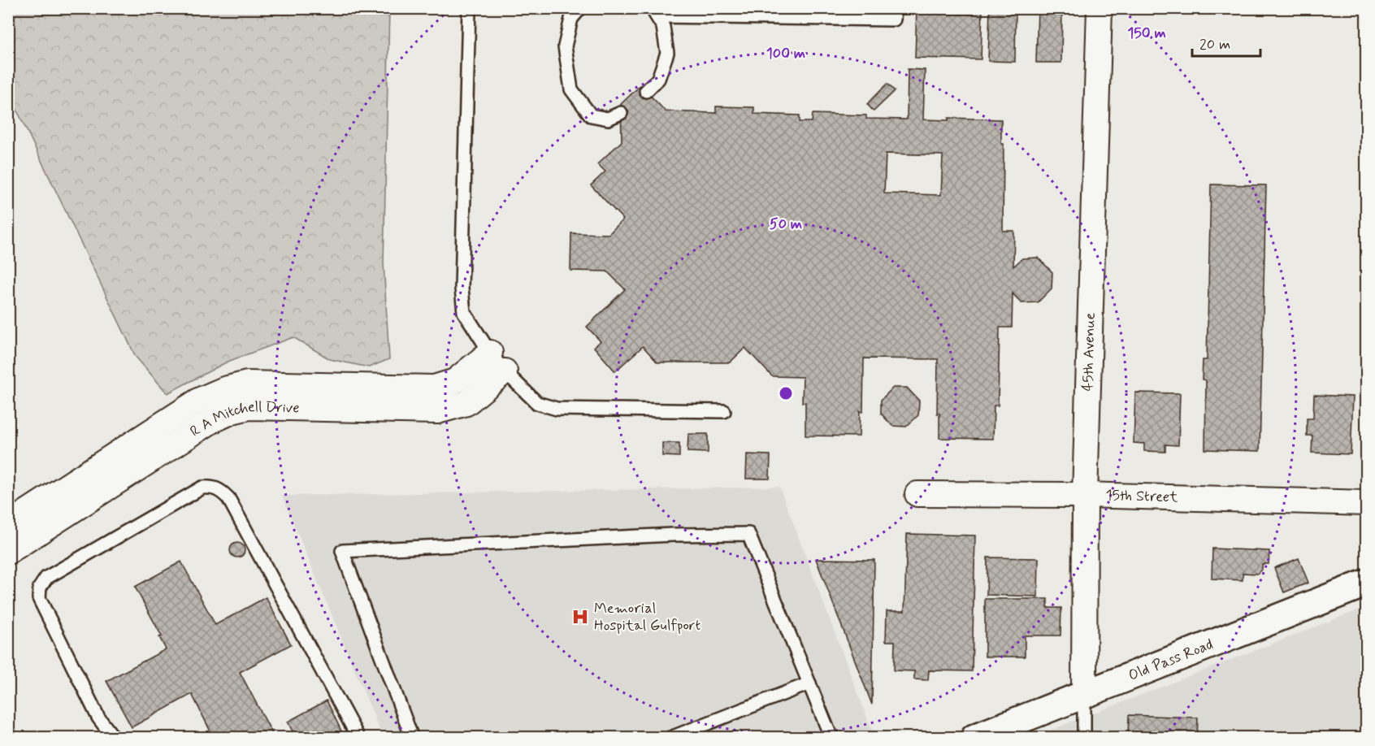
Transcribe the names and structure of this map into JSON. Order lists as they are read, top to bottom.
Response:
{
  "streets": {
    "main road": ["Old Pass Road"],
    "street": ["45th Avenue", "R A Mitchell Drive", "15th Street"]
  },
  "crossings": [
    ["45th Avenue", "15th Street"],
    ["45th Avenue", "Old Pass Road"]
  ],
  "places": {
    "hospital": ["Memorial Hospital Gulfport"]
  },
  "scale_bar": "20 m",
  "rings": ["150 m", "100 m", "50 m"]
}
